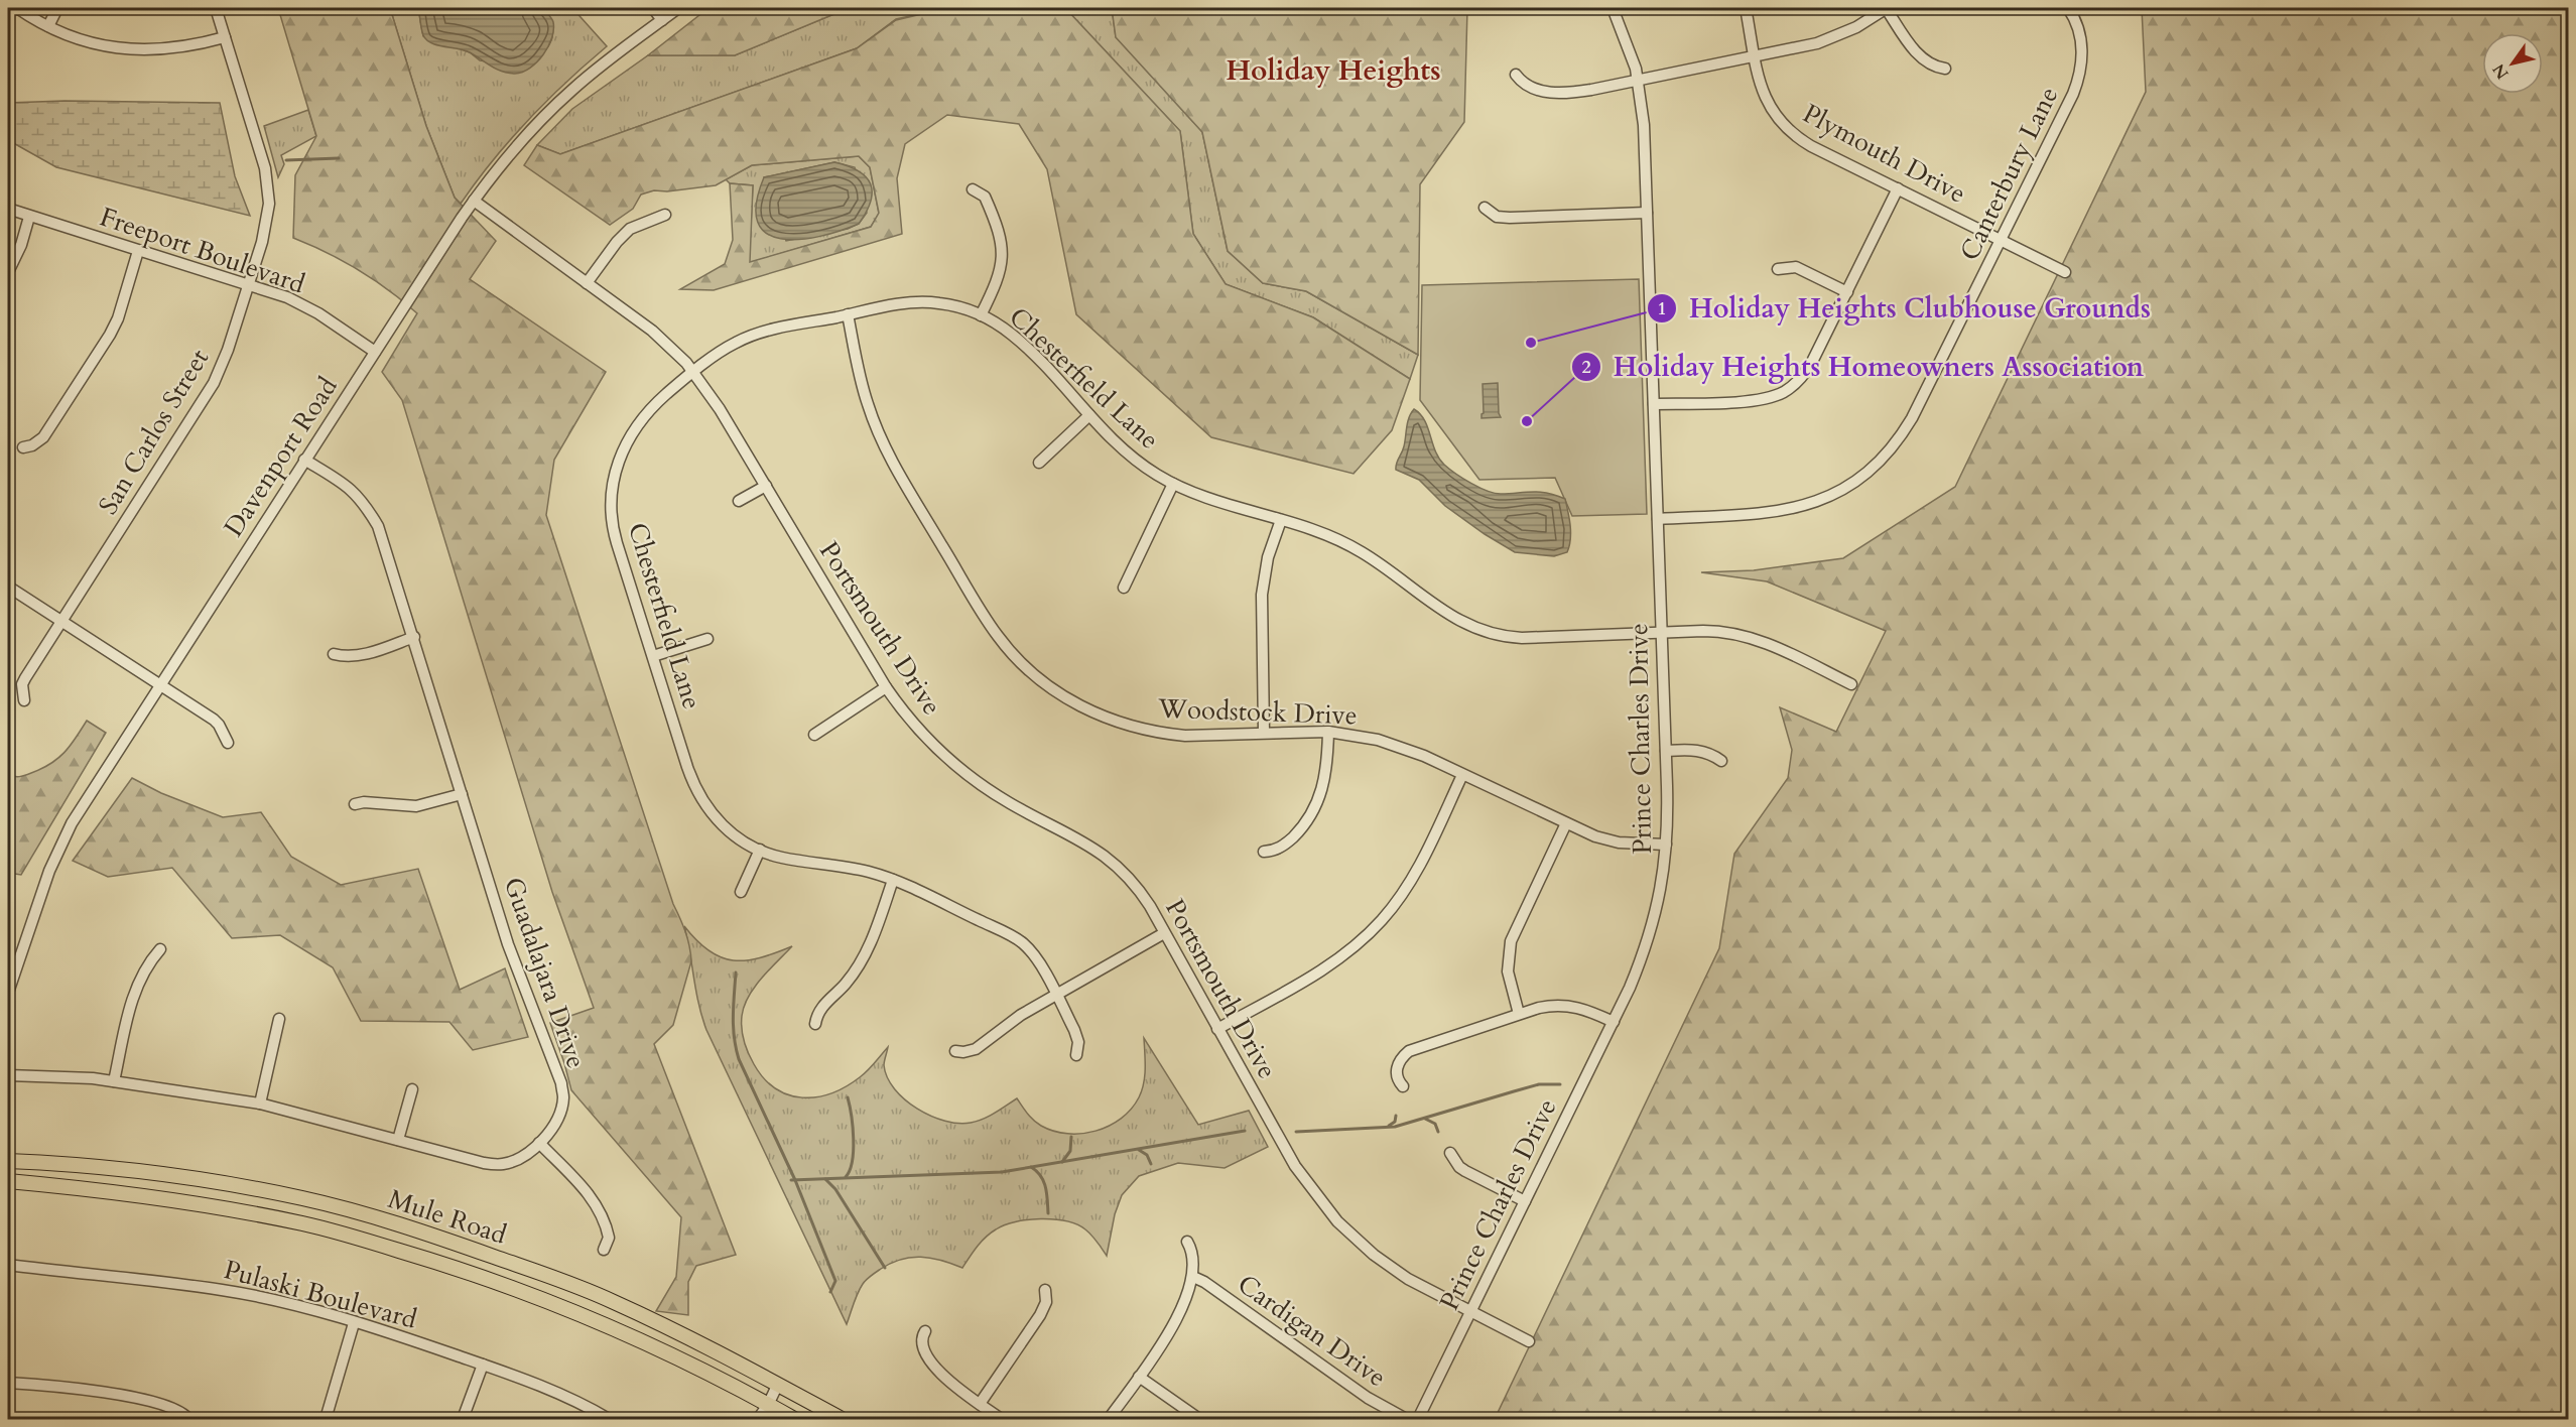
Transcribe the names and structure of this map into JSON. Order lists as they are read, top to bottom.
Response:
{
  "streets": {
    "main road": ["Mule Road"],
    "street": [
      "Plymouth Drive",
      "Canterbury Lane",
      "Freeport Boulevard",
      "Chesterfield Lane",
      "San Carlos Street",
      "Davenport Road",
      "Portsmouth Drive",
      "Woodstock Drive",
      "Prince Charles Drive",
      "Guadalajara Drive",
      "Pulaski Boulevard",
      "Cardigan Drive"
    ]
  },
  "crossings": [
    ["Plymouth Drive", "Canterbury Lane"],
    ["Canterbury Lane", "Prince Charles Drive"],
    ["Freeport Boulevard", "San Carlos Street"],
    ["Freeport Boulevard", "Davenport Road"],
    ["Chesterfield Lane", "Portsmouth Drive"],
    ["Chesterfield Lane", "Woodstock Drive"],
    ["Chesterfield Lane", "Prince Charles Drive"],
    ["Davenport Road", "Portsmouth Drive"],
    ["Davenport Road", "Guadalajara Drive"],
    ["Portsmouth Drive", "Prince Charles Drive"],
    ["Woodstock Drive", "Prince Charles Drive"]
  ],
  "districts": ["Holiday Heights"],
  "places": ["Holiday Heights Clubhouse Grounds", "Holiday Heights Homeowners Association"],
  "north": "bottom left"
}
